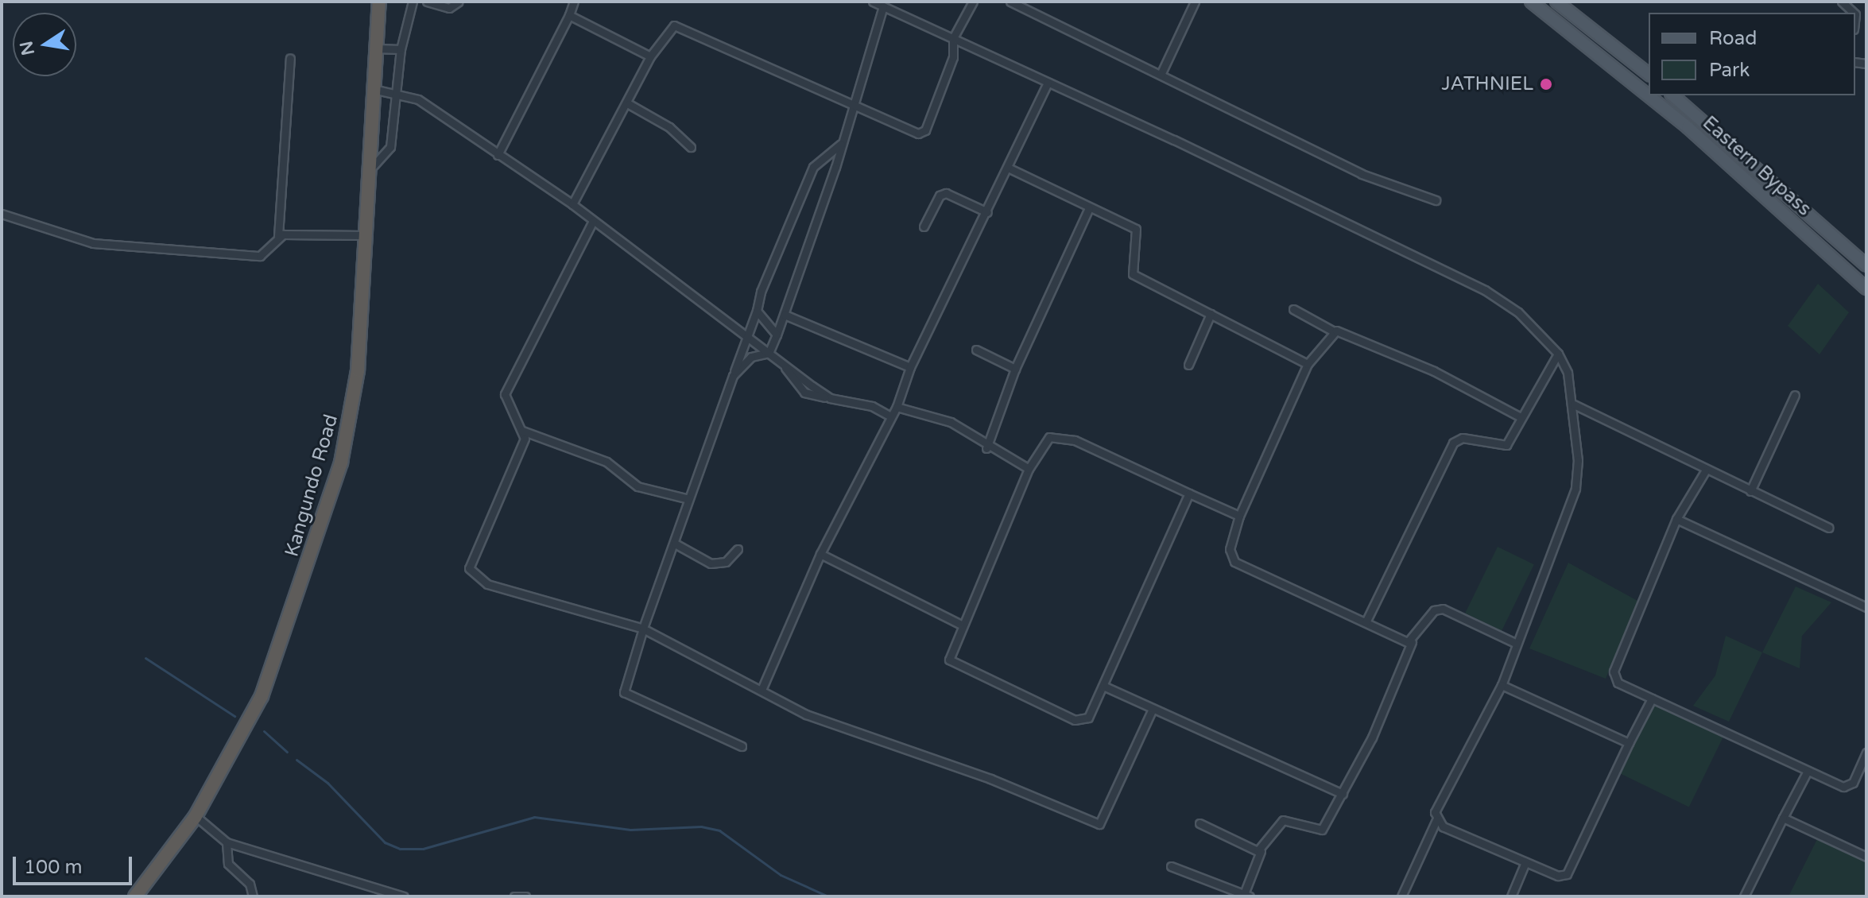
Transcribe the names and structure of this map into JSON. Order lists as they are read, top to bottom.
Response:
{
  "streets": {
    "highway": ["Kangundo Road"],
    "main road": ["Eastern Bypass"]
  },
  "places": ["JATHNIEL"],
  "legend": ["Road", "Park"],
  "scale_bar": "100 m",
  "north": "left"
}
